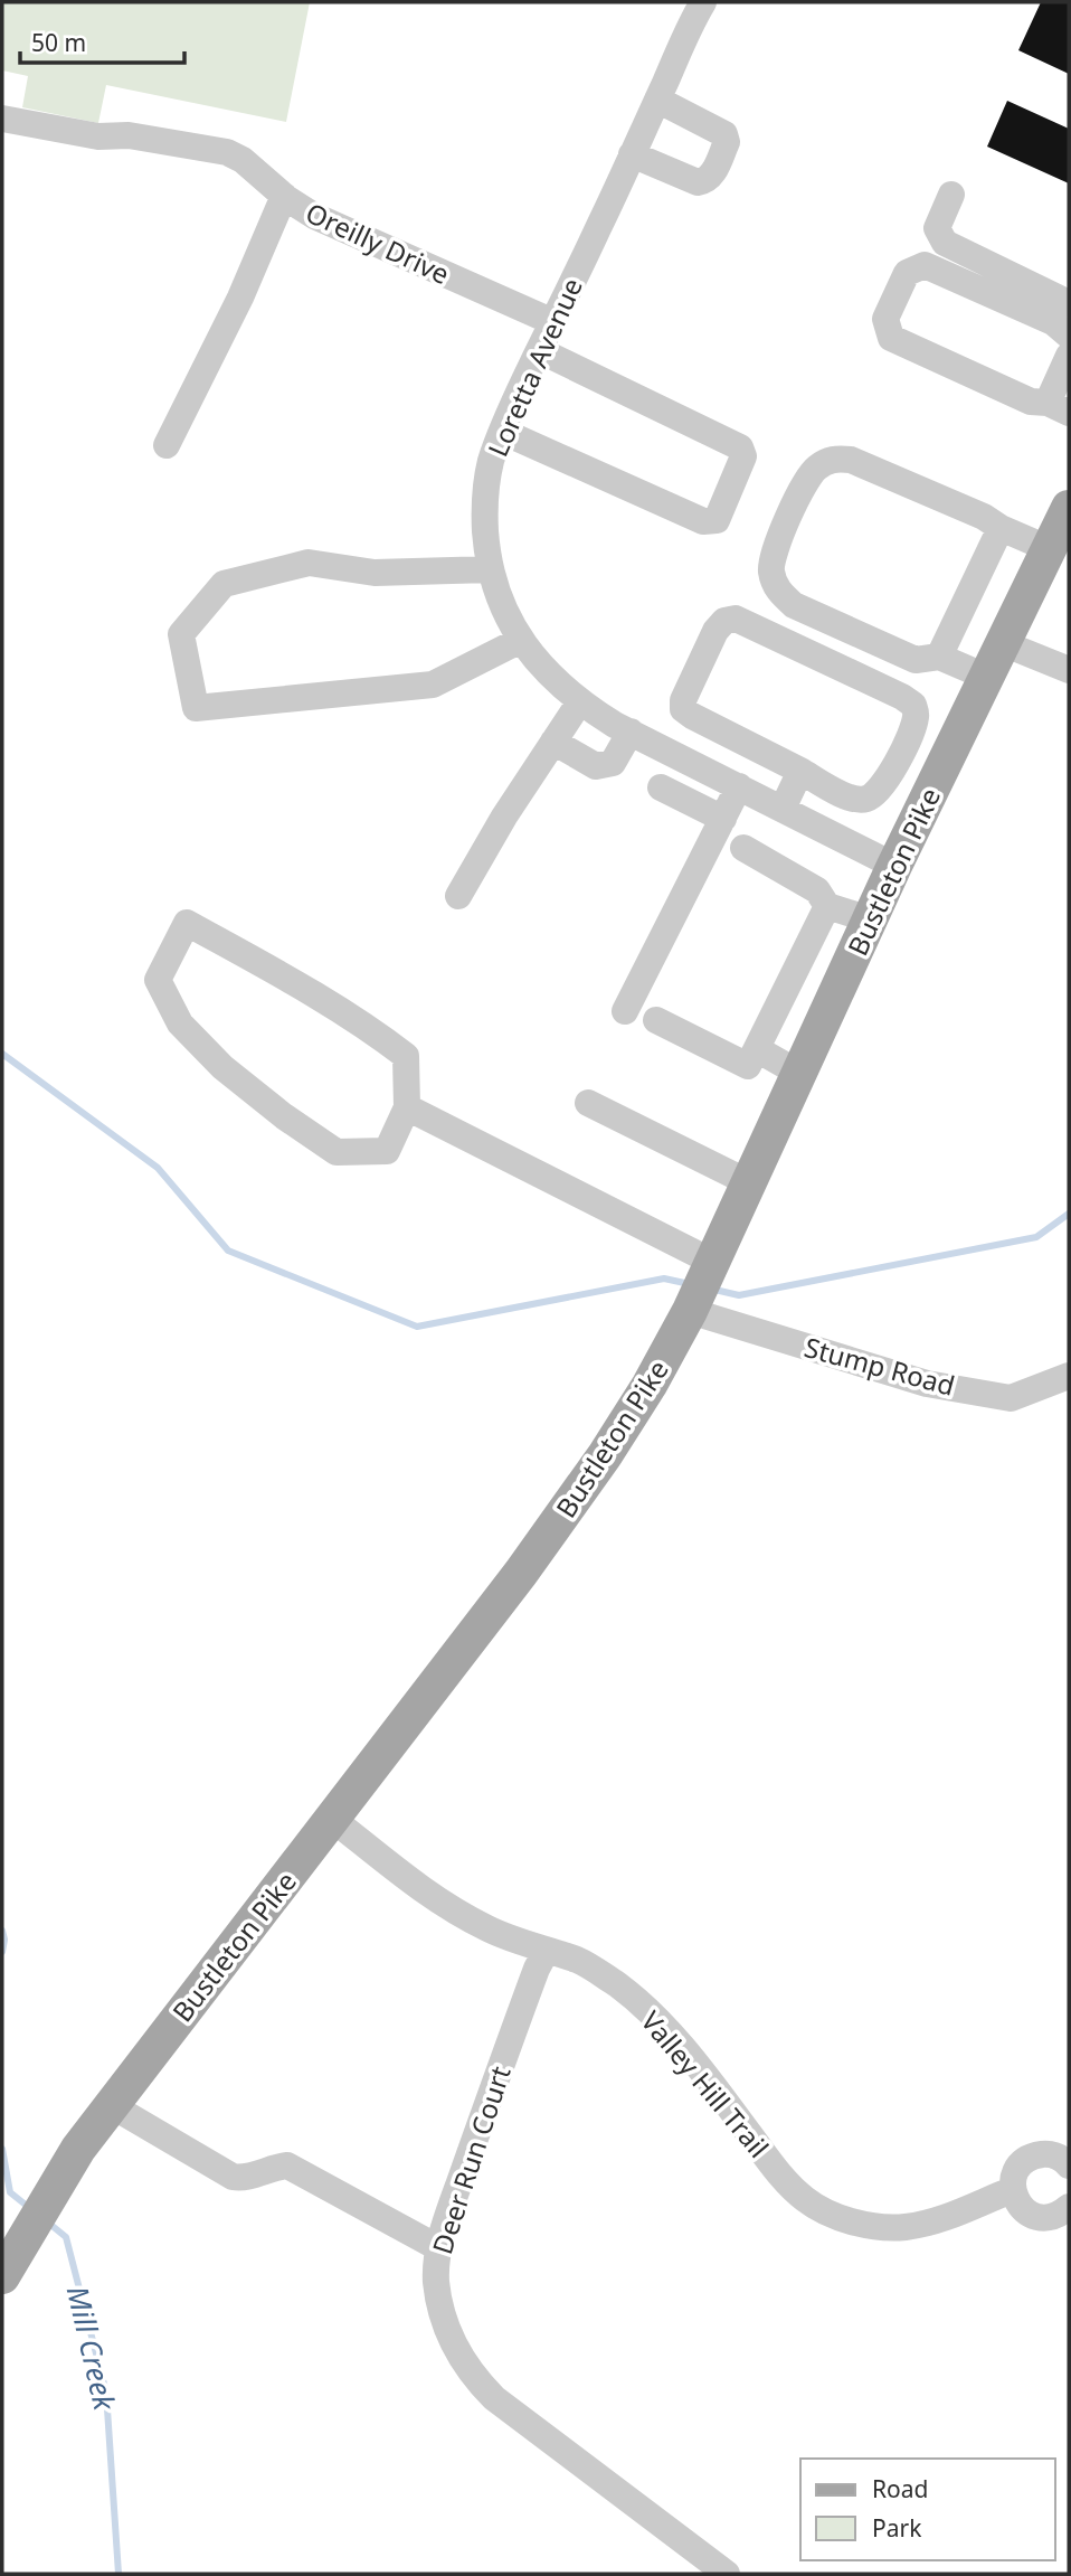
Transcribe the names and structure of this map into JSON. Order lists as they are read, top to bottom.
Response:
{
  "streets": {
    "main road": ["Bustleton Pike"],
    "street": [
      "Oreilly Drive",
      "Loretta Avenue",
      "Stump Road",
      "Valley Hill Trail",
      "Deer Run Court"
    ]
  },
  "crossings": [
    ["Oreilly Drive", "Loretta Avenue"],
    ["Loretta Avenue", "Bustleton Pike"],
    ["Bustleton Pike", "Stump Road"],
    ["Bustleton Pike", "Valley Hill Trail"],
    ["Valley Hill Trail", "Deer Run Court"]
  ],
  "water": ["Mill Creek"],
  "legend": ["Road", "Park"],
  "scale_bar": "50 m"
}
